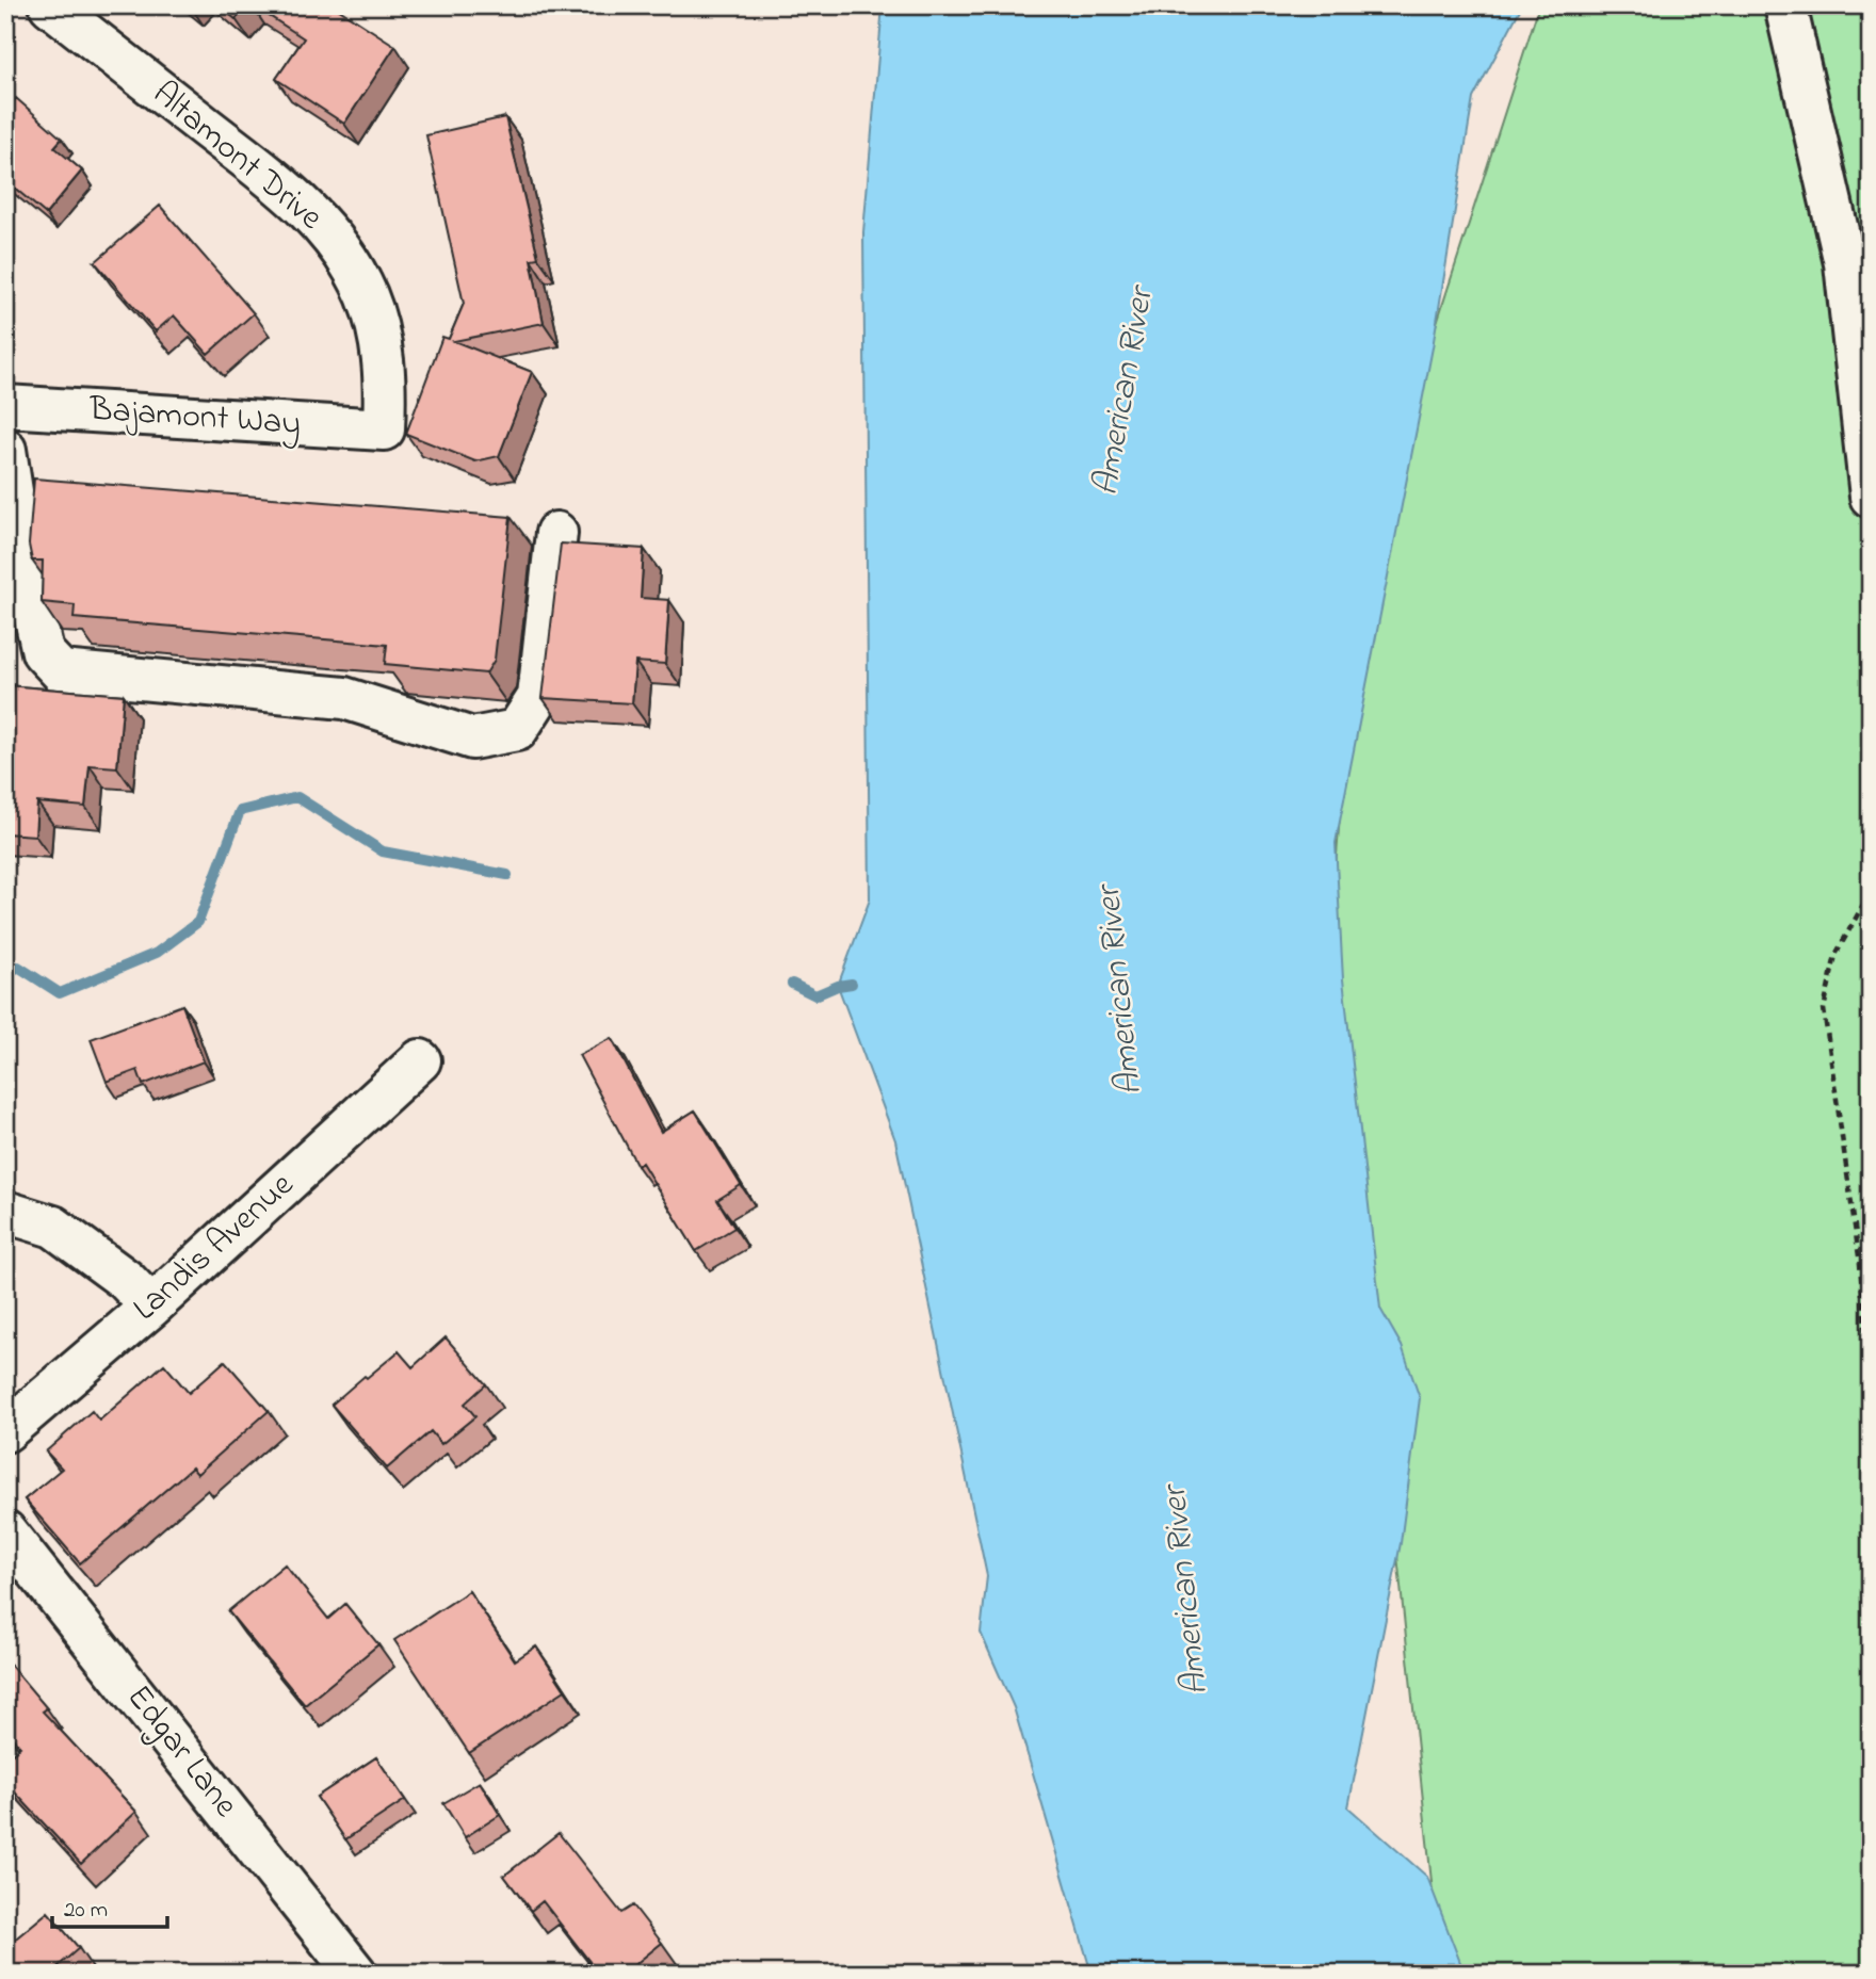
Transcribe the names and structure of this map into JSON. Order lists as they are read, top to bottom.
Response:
{
  "streets": {
    "street": [
      "Altamont Drive",
      "Bajamont Way",
      "Landis Avenue",
      "Edgar Lane"
    ]
  },
  "crossings": [
    ["Altamont Drive", "Bajamont Way"]
  ],
  "water": ["American River"],
  "scale_bar": "20 m"
}
